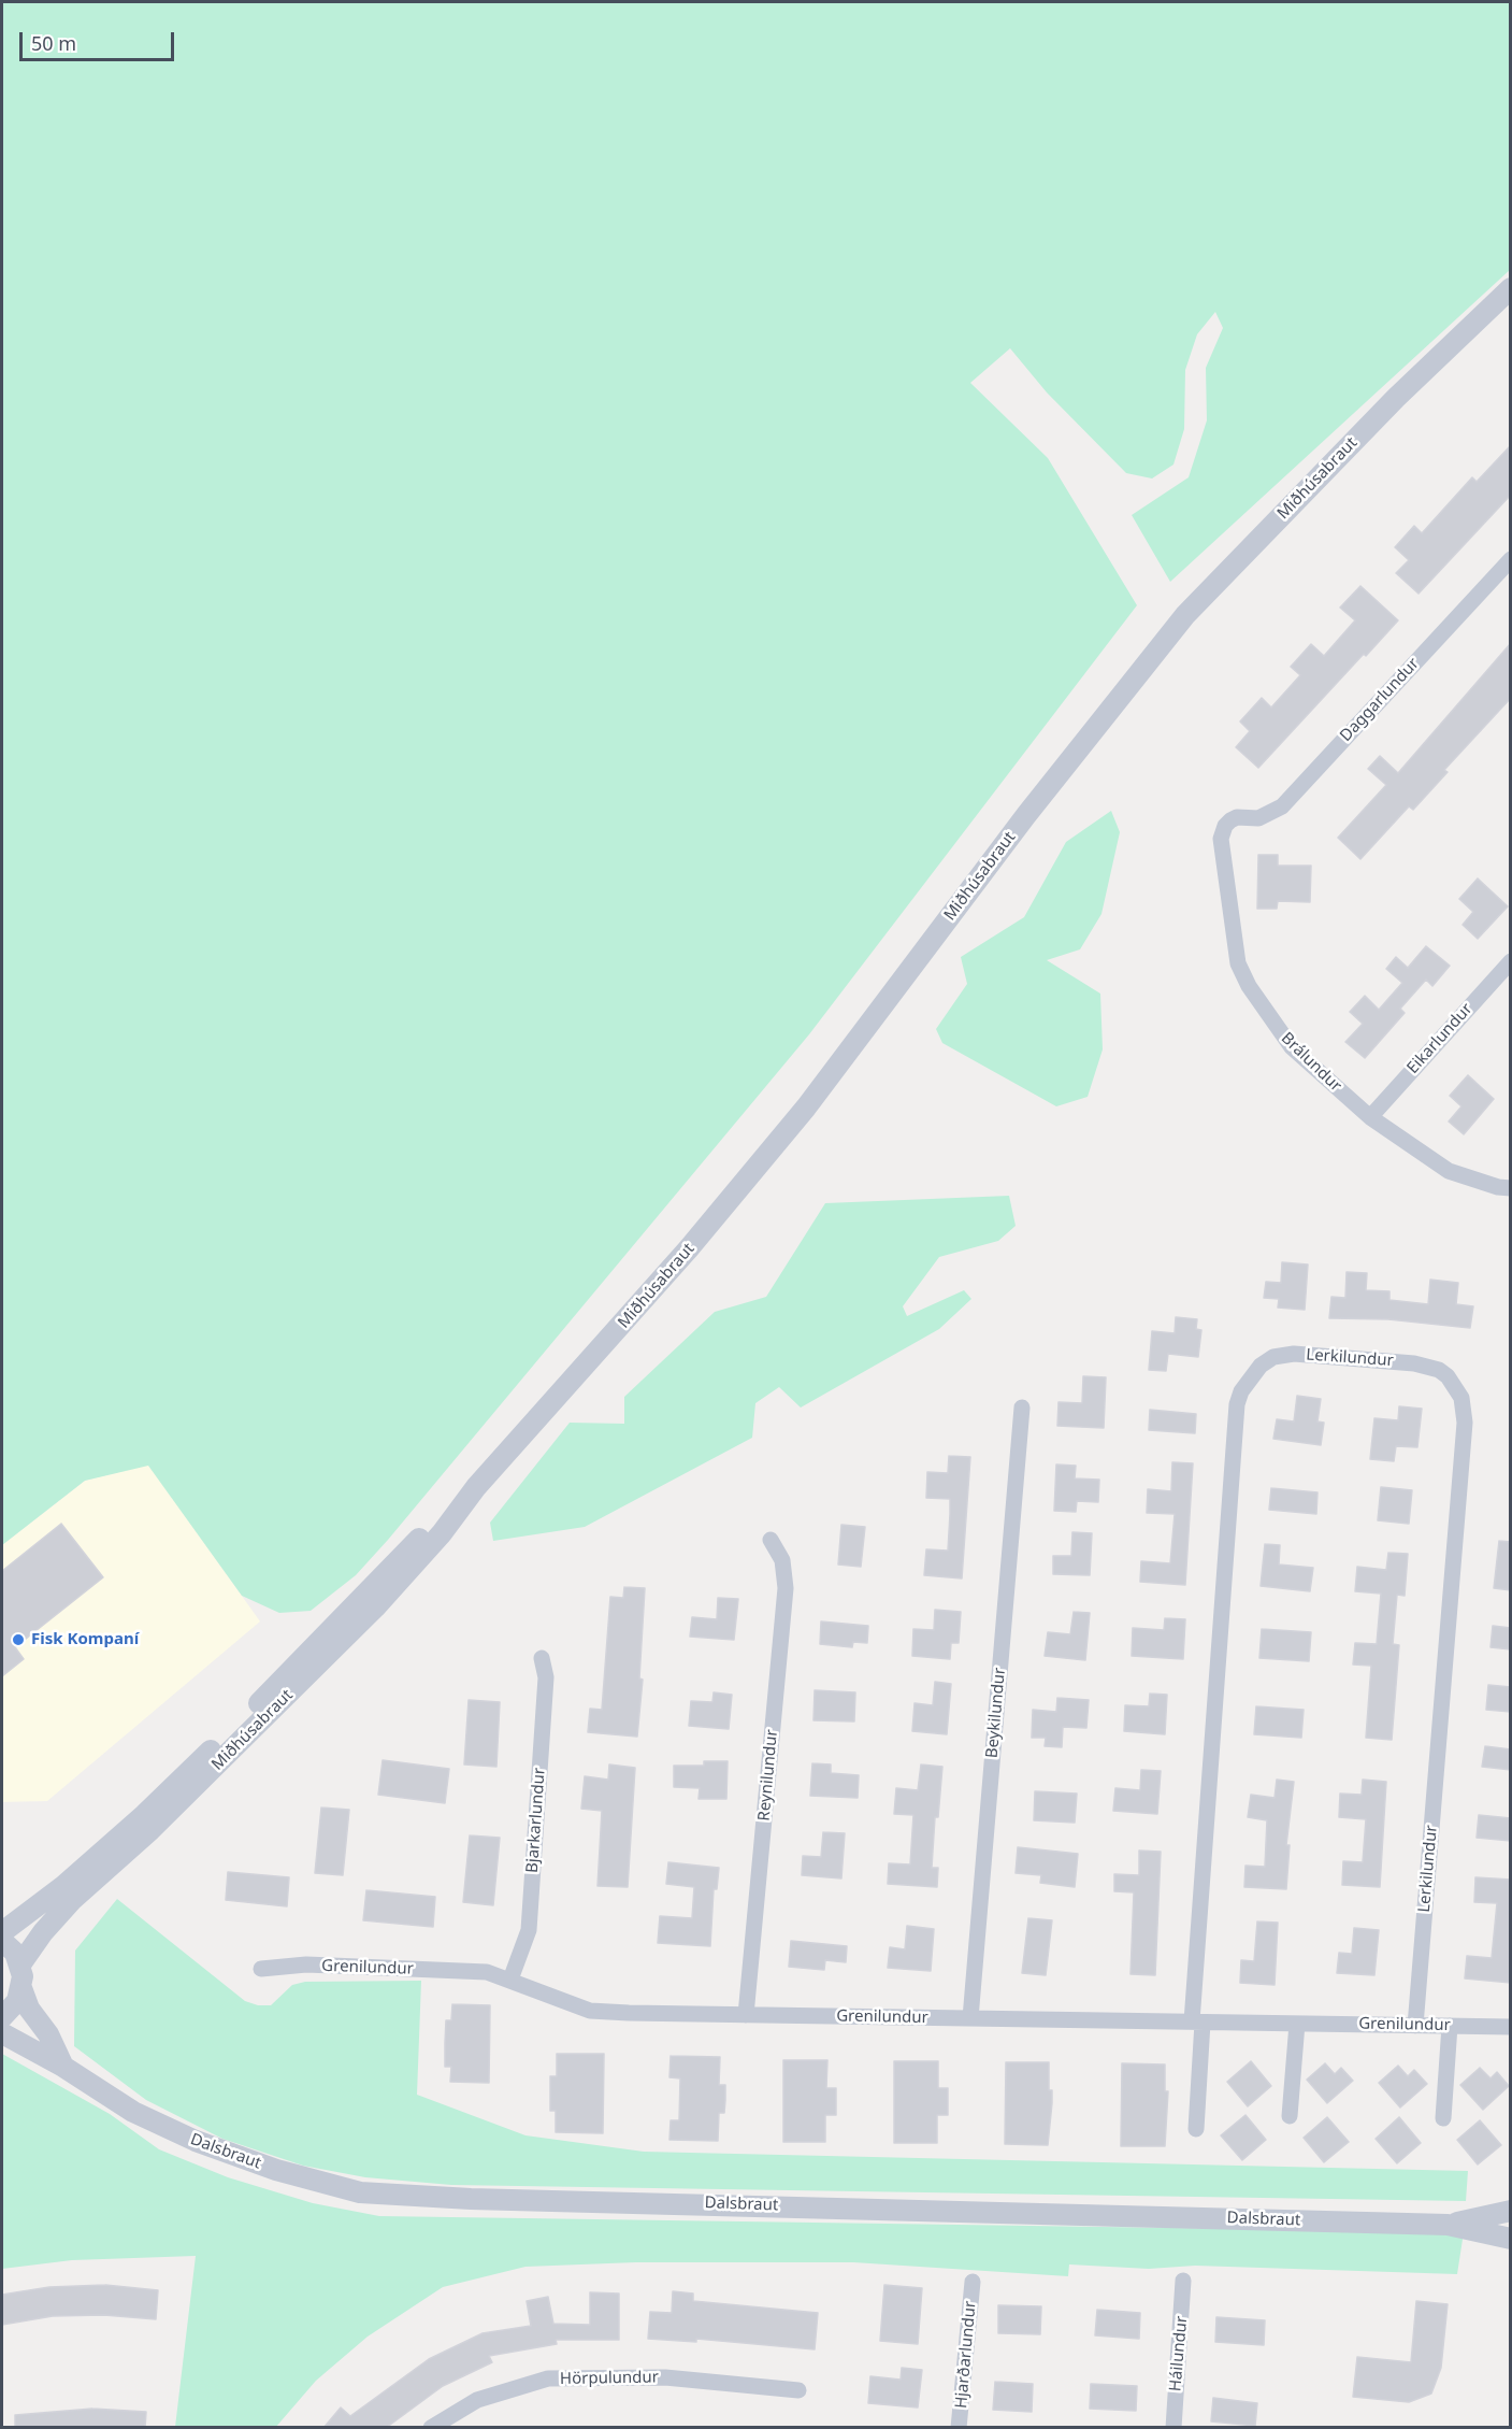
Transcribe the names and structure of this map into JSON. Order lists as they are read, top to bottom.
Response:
{
  "streets": {
    "street": [
      "Miðhúsabraut",
      "Daggarlundur",
      "Eikarlundur",
      "Brálundur",
      "Lerkilundur",
      "Beykilundur",
      "Reynilundur",
      "Bjarkarlundur",
      "Grenilundur",
      "Dalsbraut",
      "Háilundur",
      "Hjarðarlundur",
      "Hörpulundur"
    ]
  },
  "crossings": [
    ["Daggarlundur", "Brálundur"],
    ["Eikarlundur", "Brálundur"],
    ["Lerkilundur", "Grenilundur"],
    ["Beykilundur", "Grenilundur"],
    ["Reynilundur", "Grenilundur"],
    ["Bjarkarlundur", "Grenilundur"]
  ],
  "places": ["Fisk Kompaní"],
  "scale_bar": "50 m"
}
